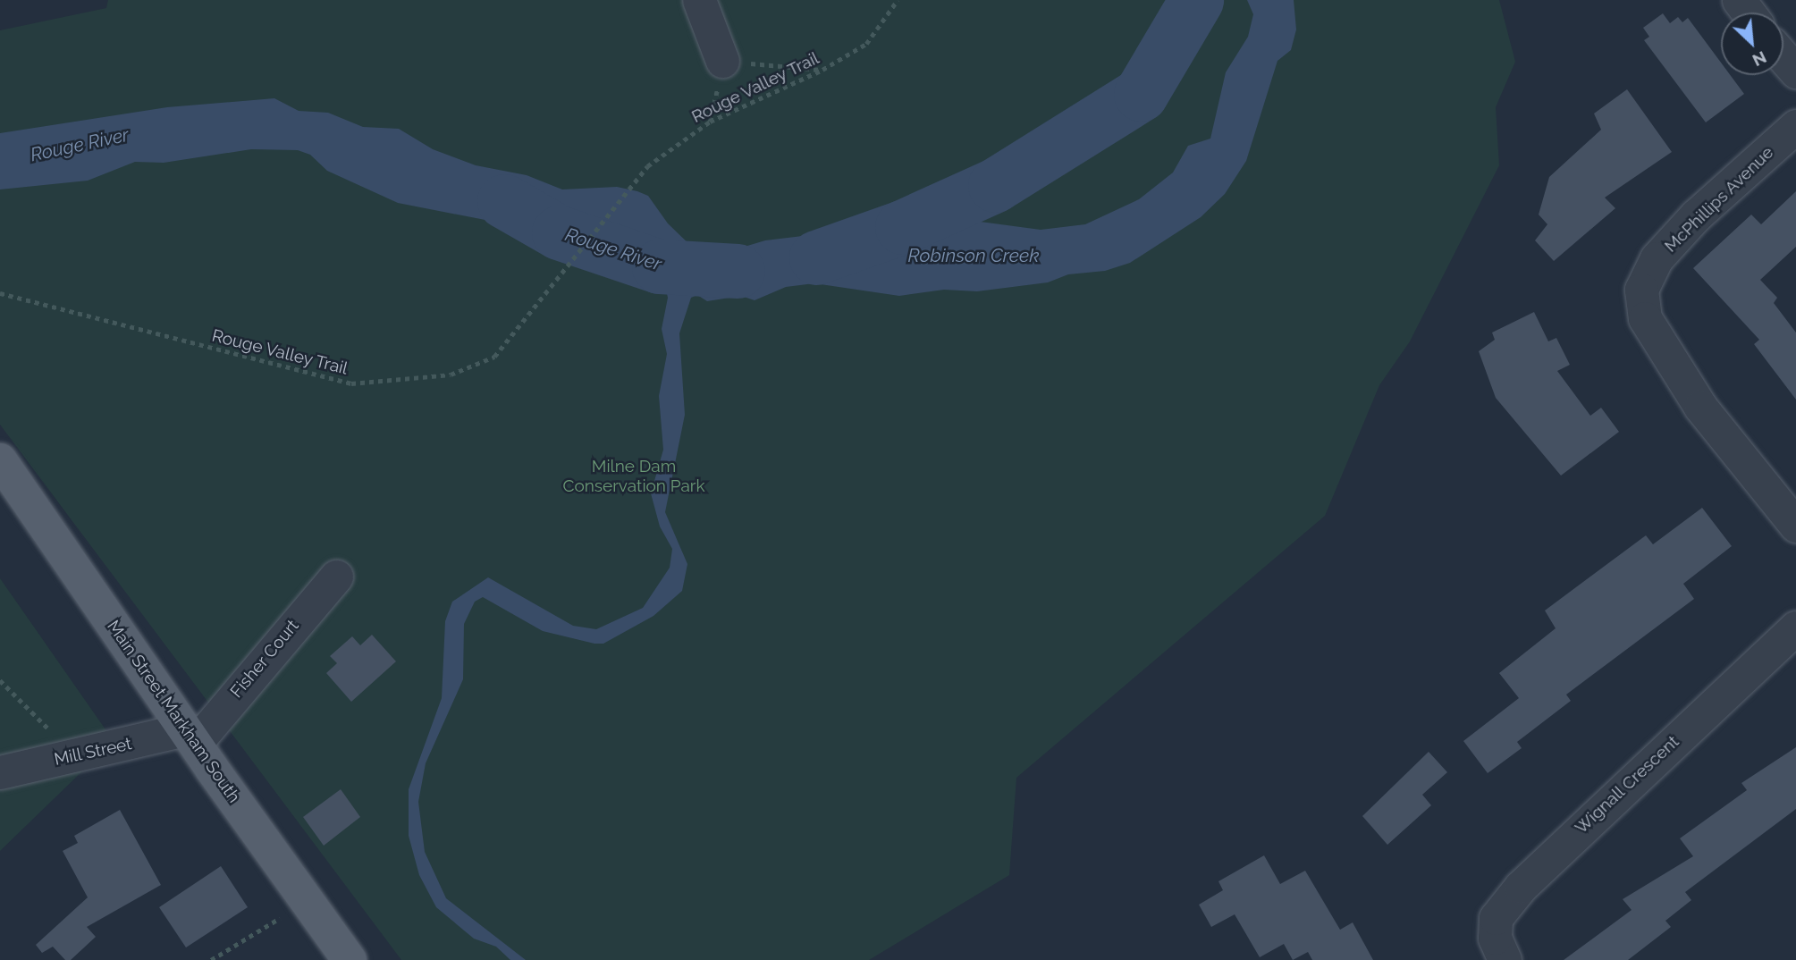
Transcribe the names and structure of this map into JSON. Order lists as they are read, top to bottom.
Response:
{
  "streets": {
    "main road": ["Main Street Markham South"],
    "street": [
      "McPhillips Avenue",
      "Fisher Court",
      "Mill Street",
      "Wignall Crescent"
    ],
    "path": ["Rouge Valley Trail"]
  },
  "crossings": [
    ["Fisher Court", "Main Street Markham South"],
    ["Fisher Court", "Mill Street"],
    ["Main Street Markham South", "Mill Street"]
  ],
  "water": ["Rouge River", "Robinson Creek"],
  "parks": ["Milne Dam Conservation Park"],
  "north": "bottom right"
}
